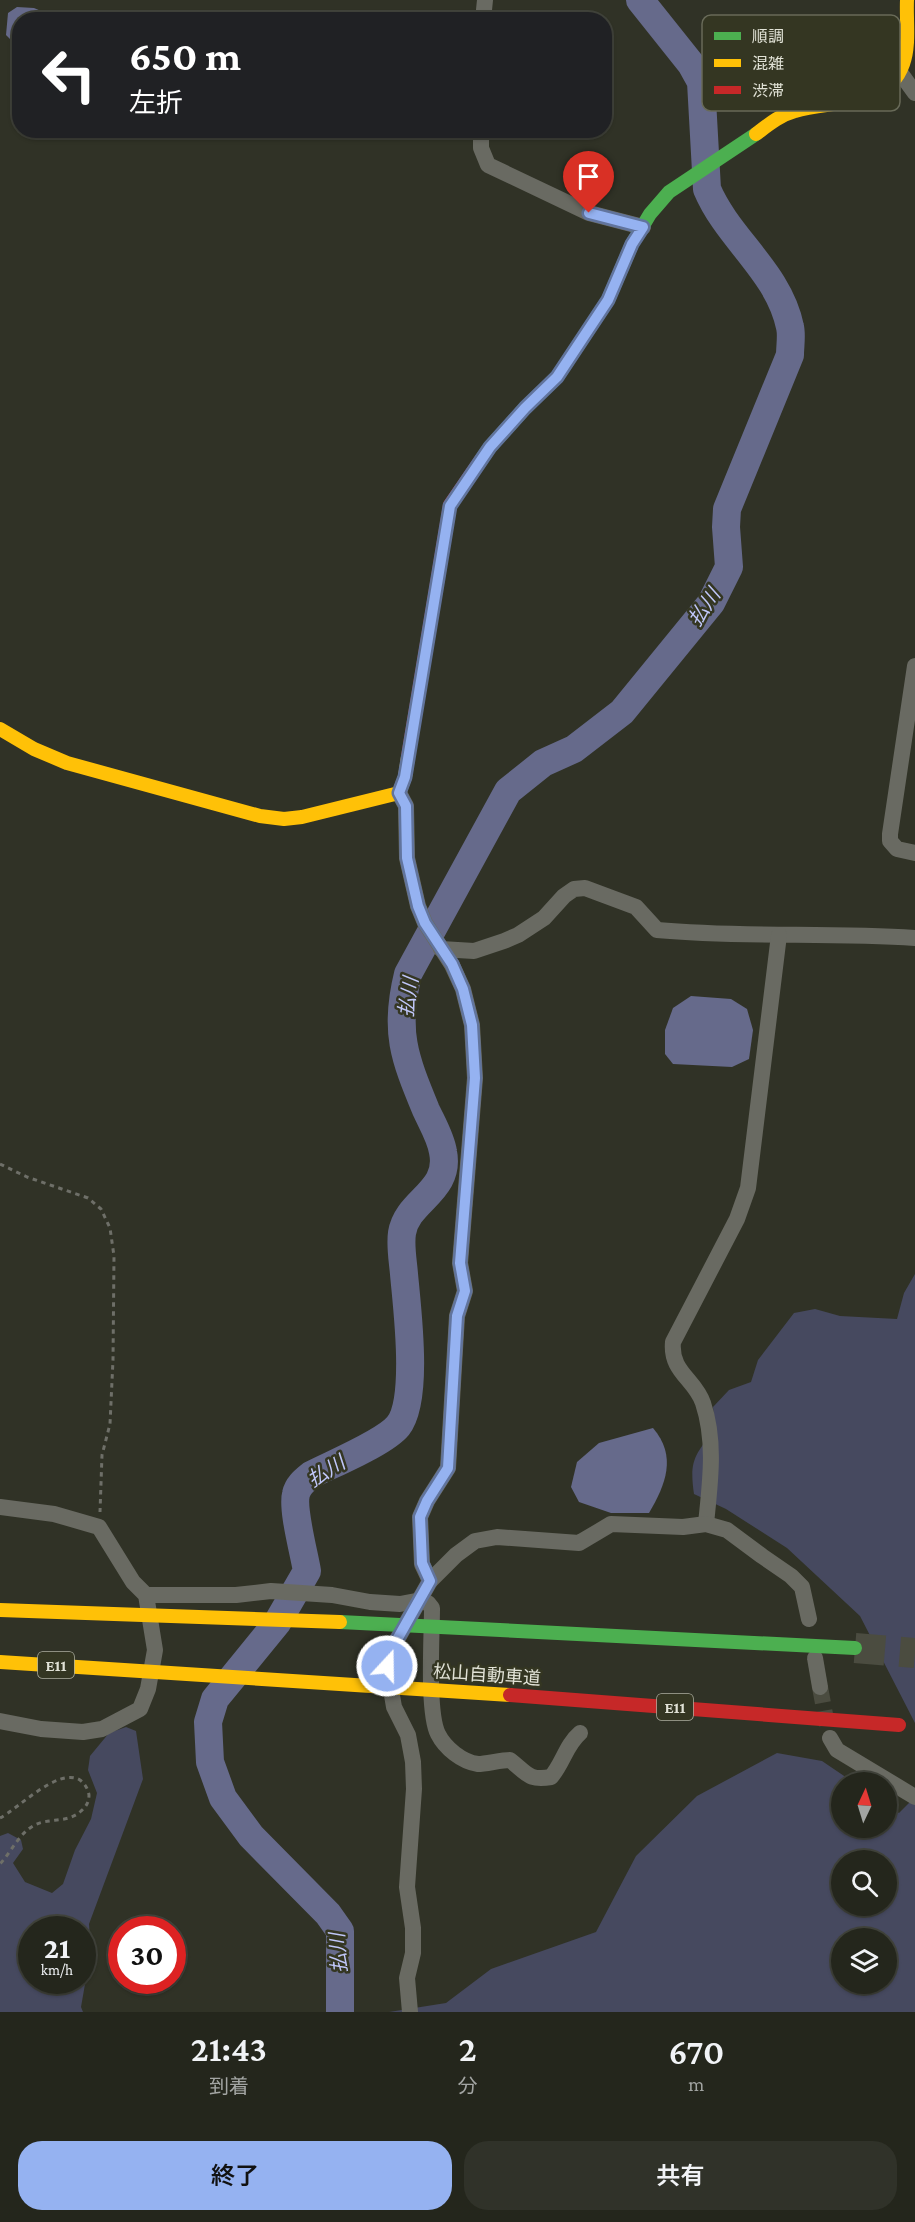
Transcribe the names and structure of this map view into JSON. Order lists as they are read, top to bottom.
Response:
{
  "streets": {
    "main road": ["E11", "松山自動車道"]
  },
  "water": ["払川"],
  "legend": ["順調", "混雑", "渋滞"],
  "north": "top",
  "page": {
    "turn": ["650 m", "左折"],
    "speed": "21 km/h",
    "limit": "30",
    "eta": [
      "21:43",
      "到着",
      "2",
      "分",
      "670",
      "m"
    ],
    "buttons": ["終了", "共有"]
  }
}
